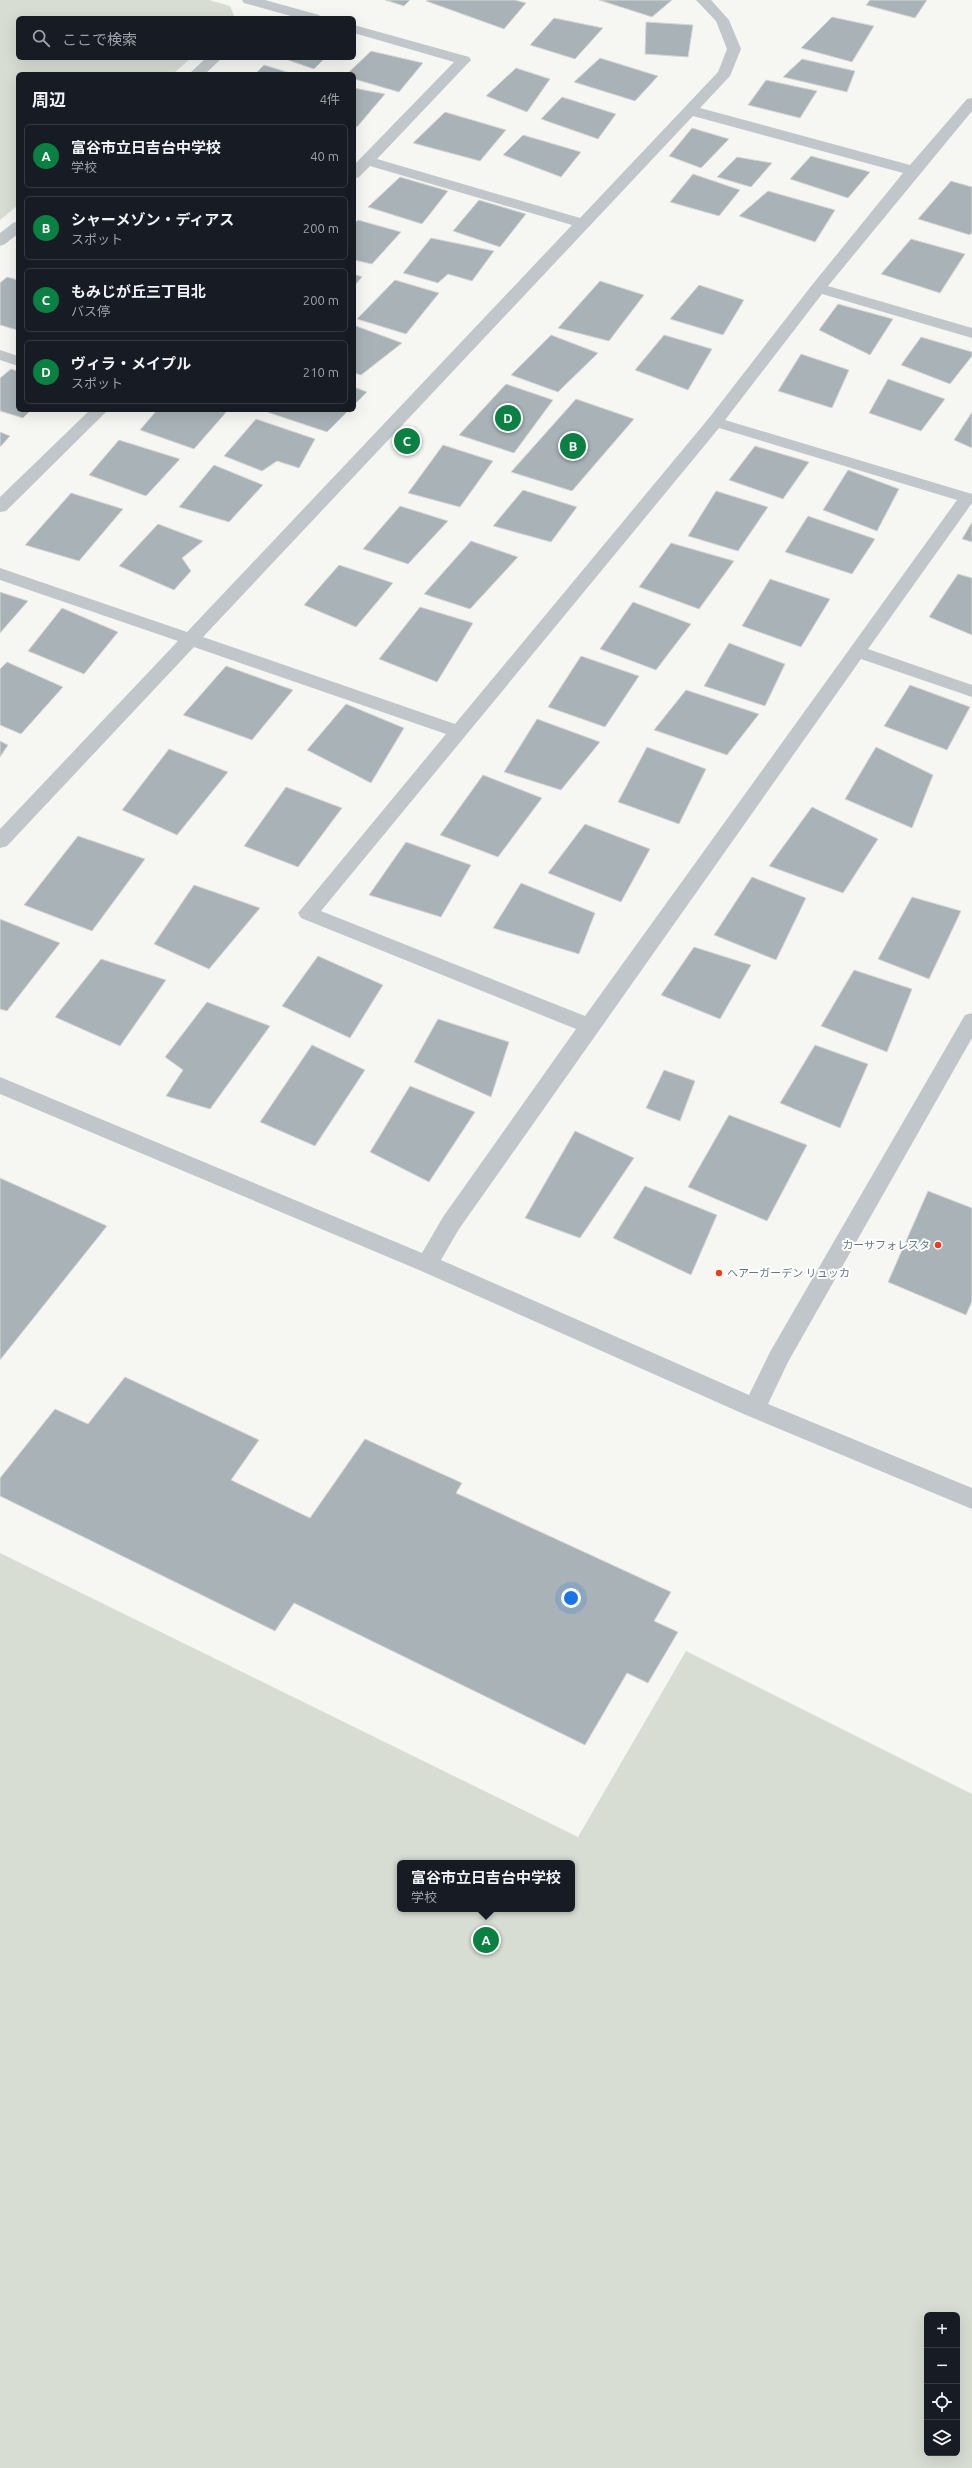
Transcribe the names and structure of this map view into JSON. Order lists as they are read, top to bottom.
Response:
{
  "places": ["カーサフォレスタ", "ヘアーガーデン リュッカ"],
  "page": {
    "search": "ここで検索",
    "heading": ["周辺", "4件"],
    "list": [
      {
        "mark": "A",
        "name": "富谷市立日吉台中学校",
        "note": "学校",
        "value": "40 m"
      },
      {
        "mark": "B",
        "name": "シャーメゾン・ディアス",
        "note": "スポット",
        "value": "200 m"
      },
      {
        "mark": "C",
        "name": "もみじが丘三丁目北",
        "note": "バス停",
        "value": "200 m"
      },
      {
        "mark": "D",
        "name": "ヴィラ・メイプル",
        "note": "スポット",
        "value": "210 m"
      }
    ],
    "pins": [
      "D",
      "C",
      "B",
      "A"
    ],
    "popup": ["富谷市立日吉台中学校", "学校"],
    "map_buttons": ["+", "−"]
  }
}
